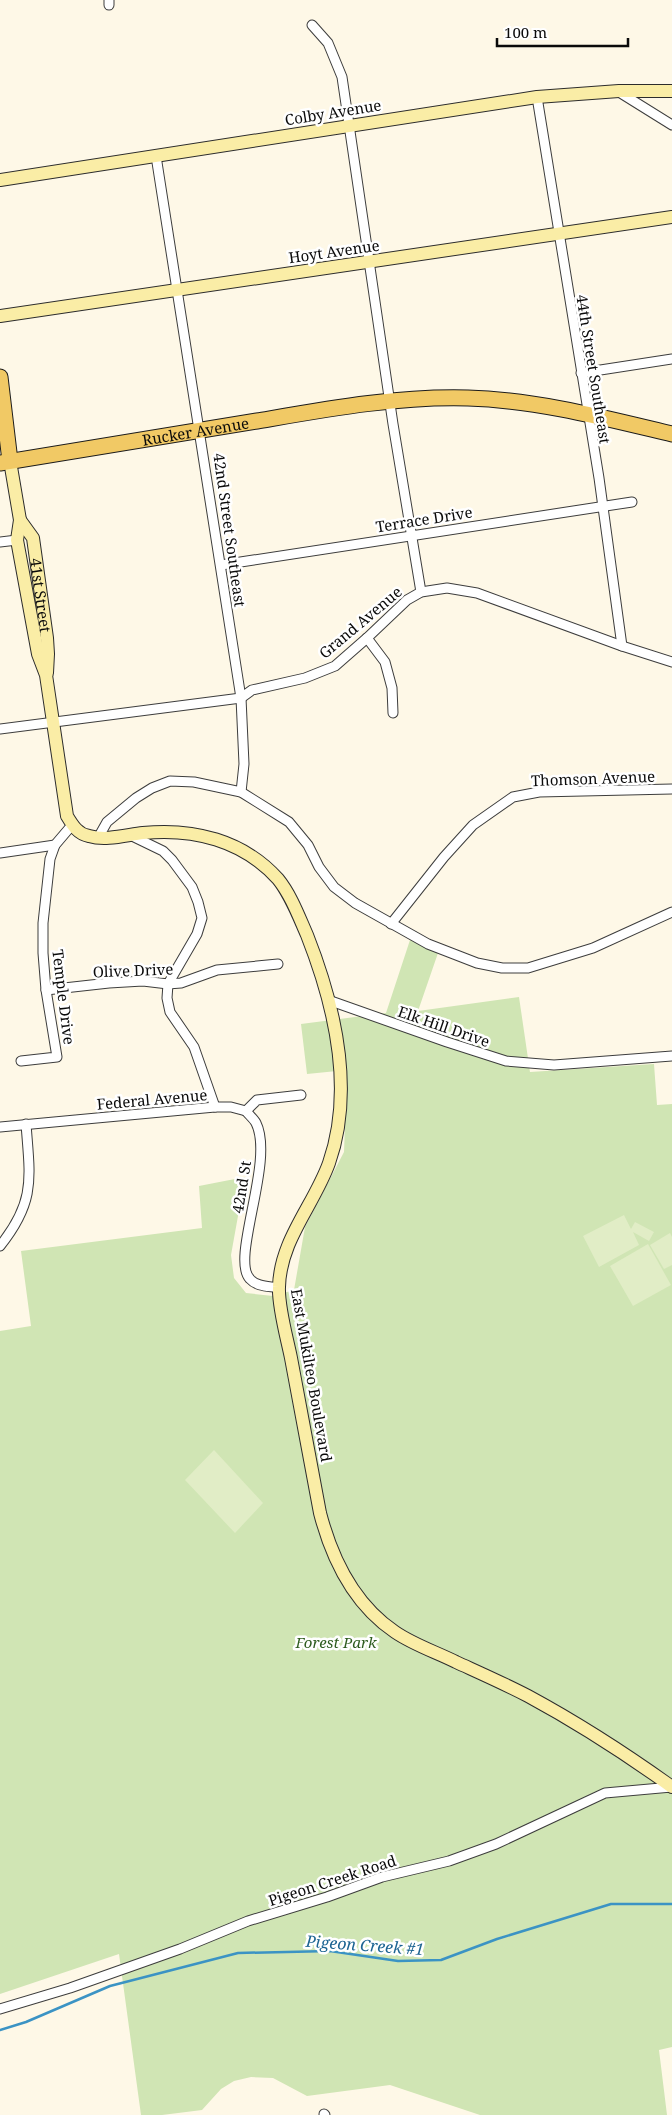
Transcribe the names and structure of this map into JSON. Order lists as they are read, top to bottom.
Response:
{
  "streets": {
    "main road": [
      "Colby Avenue",
      "Hoyt Avenue",
      "Rucker Avenue",
      "41st Street",
      "East Mukilteo Boulevard"
    ],
    "street": [
      "44th Street Southeast",
      "Terrace Drive",
      "42nd Street Southeast",
      "Grand Avenue",
      "Thomson Avenue",
      "Olive Drive",
      "Temple Drive",
      "Elk Hill Drive",
      "Federal Avenue",
      "42nd St",
      "Pigeon Creek Road"
    ]
  },
  "crossings": [
    ["Colby Avenue", "44th Street Southeast"],
    ["Colby Avenue", "42nd Street Southeast"],
    ["Hoyt Avenue", "44th Street Southeast"],
    ["Hoyt Avenue", "42nd Street Southeast"],
    ["44th Street Southeast", "Rucker Avenue"],
    ["44th Street Southeast", "Terrace Drive"],
    ["44th Street Southeast", "Grand Avenue"],
    ["Rucker Avenue", "42nd Street Southeast"],
    ["Rucker Avenue", "41st Street"],
    ["Terrace Drive", "42nd Street Southeast"],
    ["42nd Street Southeast", "Grand Avenue"],
    ["41st Street", "Grand Avenue"],
    ["Olive Drive", "Temple Drive"],
    ["Elk Hill Drive", "East Mukilteo Boulevard"],
    ["Federal Avenue", "42nd St"],
    ["42nd St", "East Mukilteo Boulevard"],
    ["East Mukilteo Boulevard", "Pigeon Creek Road"]
  ],
  "water": ["Pigeon Creek #1"],
  "parks": ["Forest Park"],
  "scale_bar": "100 m"
}
